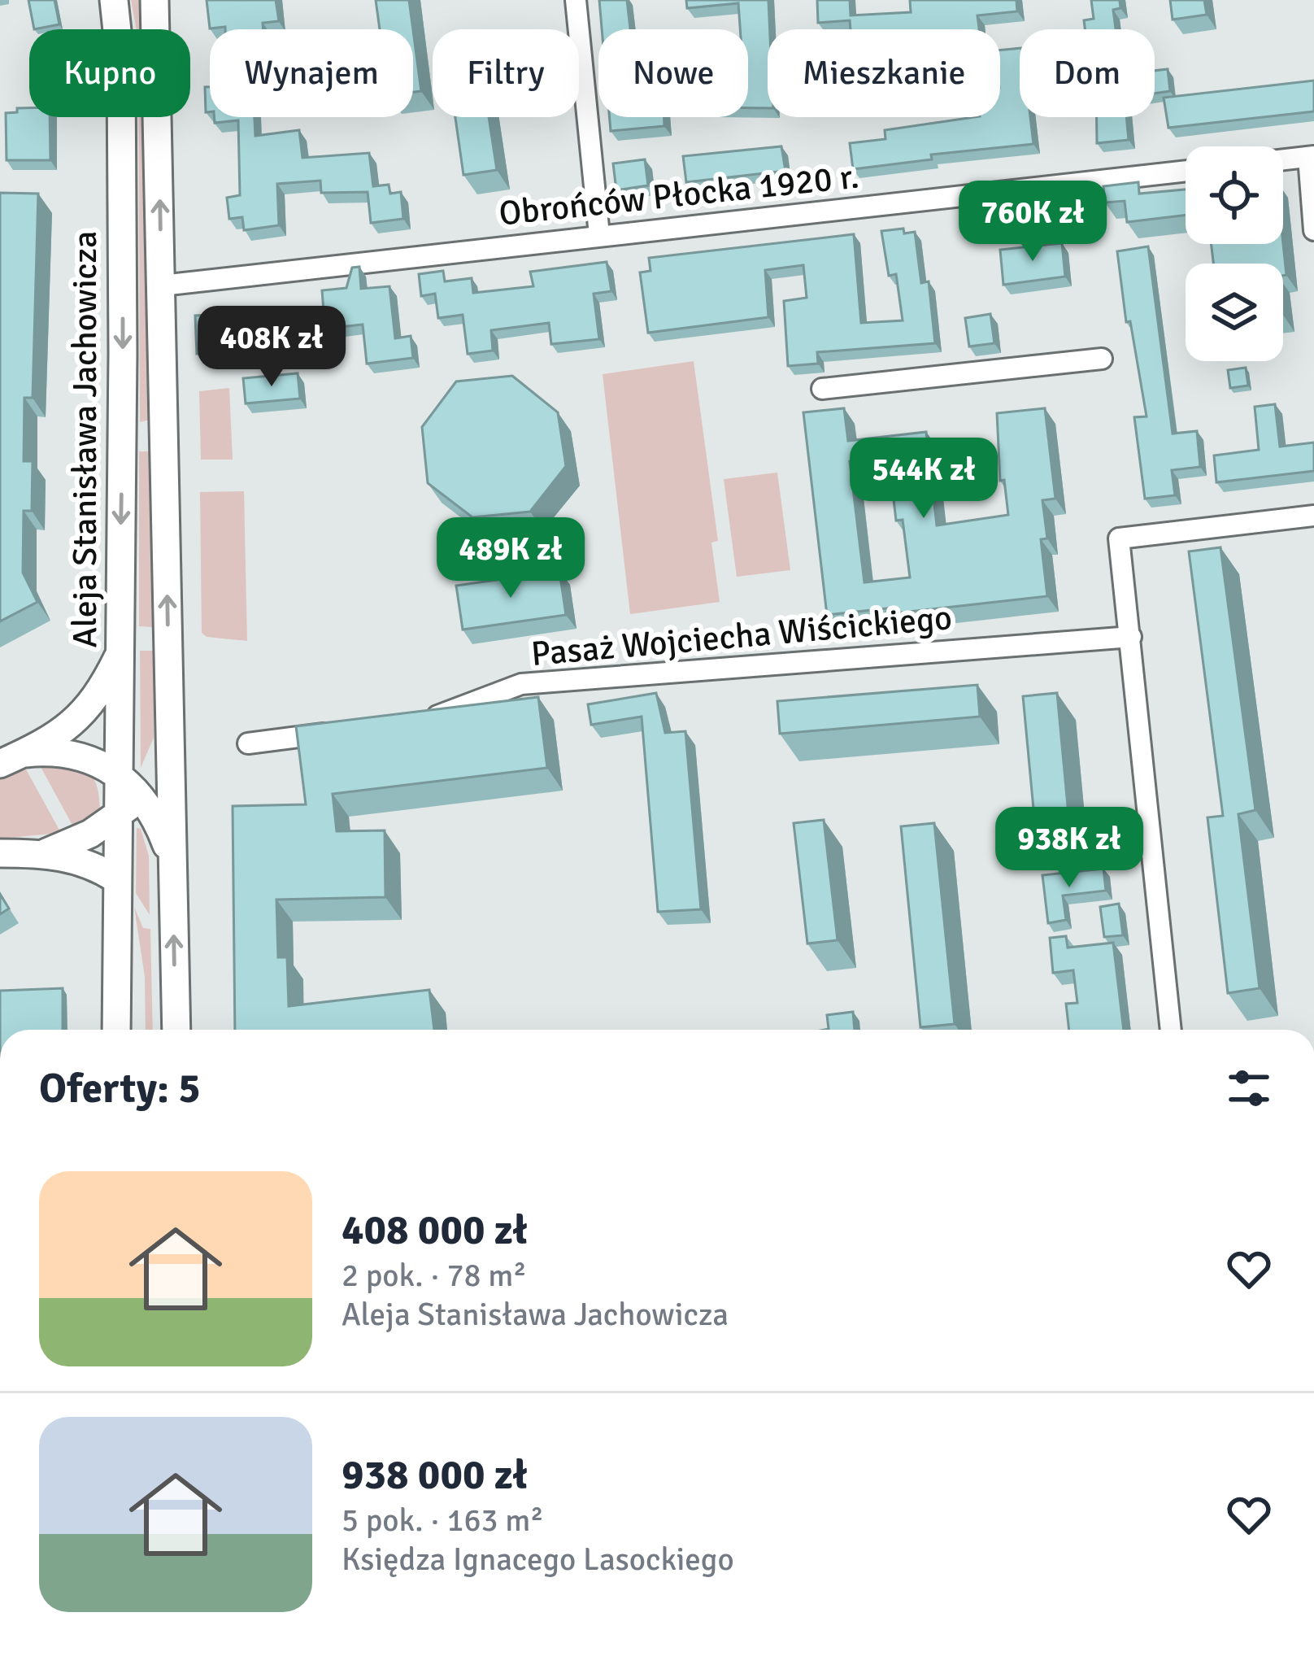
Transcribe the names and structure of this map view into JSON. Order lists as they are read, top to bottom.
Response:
{
  "streets": {
    "main road": ["Aleja Stanisława Jachowicza"],
    "street": ["Obrońców Płocka 1920 r.", "Pasaż Wojciecha Wiścickiego"]
  },
  "page": {
    "chip": [
      "Kupno",
      "Wynajem",
      "Filtry",
      "Nowe",
      "Mieszkanie",
      "Dom"
    ],
    "price": [
      "760K zł",
      "408K zł",
      "544K zł",
      "489K zł",
      "938K zł"
    ],
    "heading": "Oferty: 5",
    "list": [
      {
        "name": "408 000 zł",
        "note": "2 pok. · 78 m² · Aleja Stanisława Jachowicza"
      },
      {
        "name": "938 000 zł",
        "note": "5 pok. · 163 m² · Księdza Ignacego Lasockiego"
      }
    ]
  }
}
